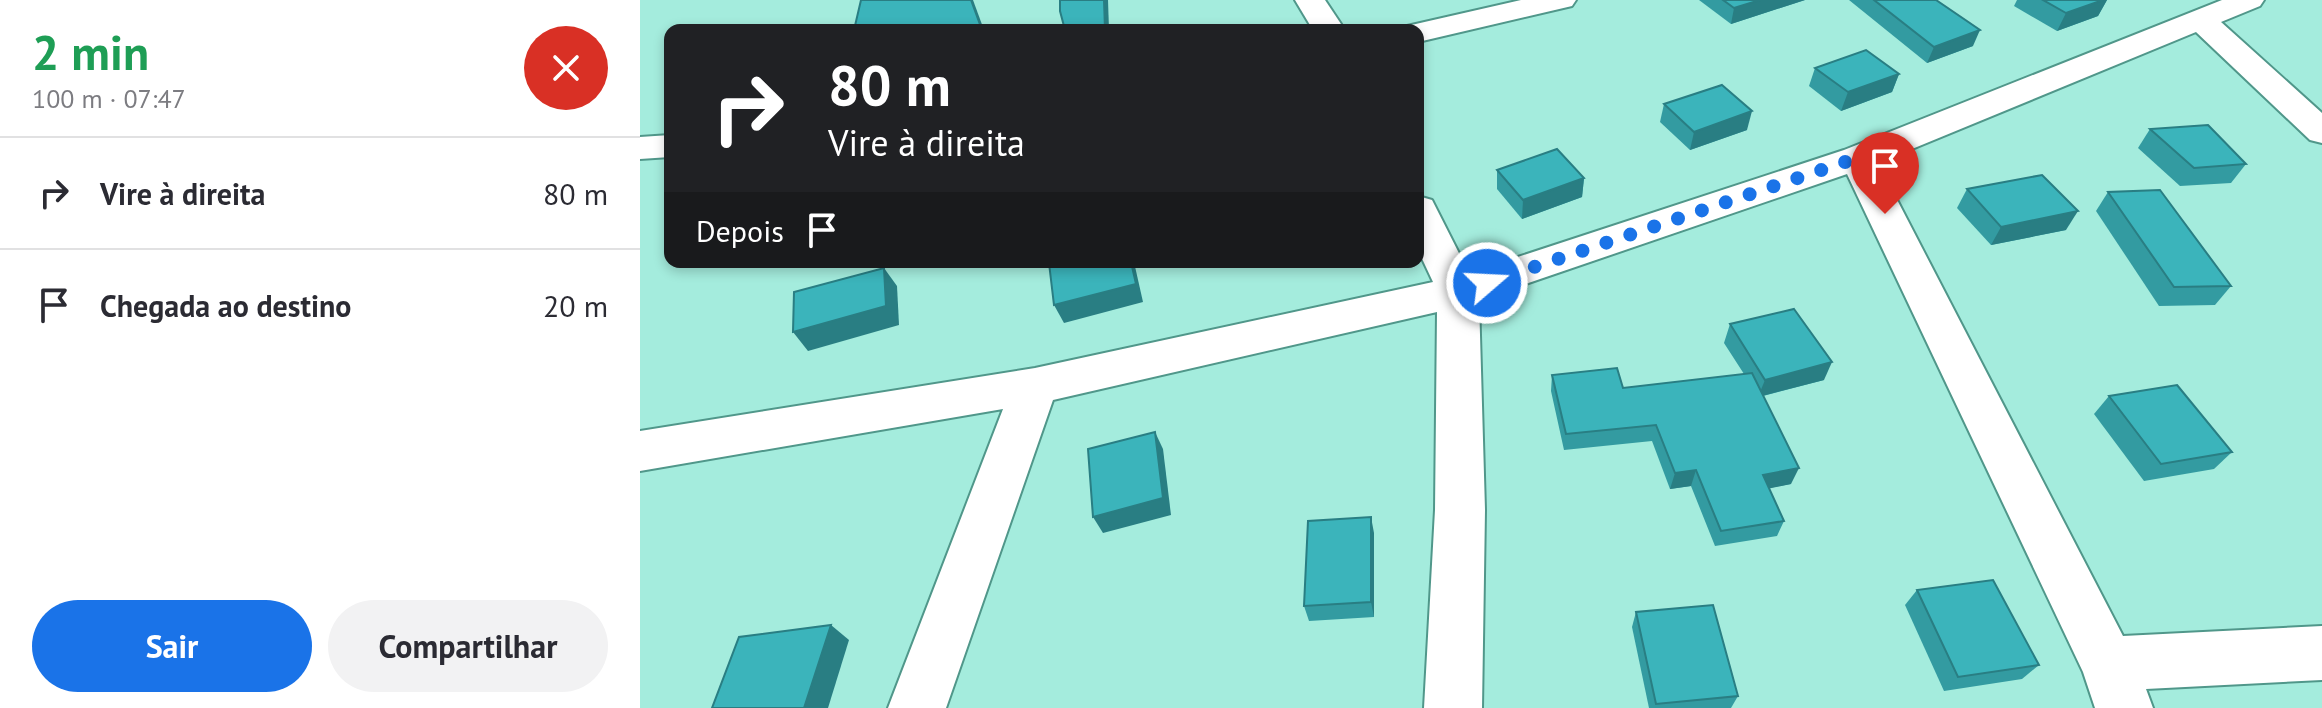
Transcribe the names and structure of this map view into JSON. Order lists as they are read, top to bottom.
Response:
{
  "page": {
    "heading": ["2 min", "100 m · 07:47"],
    "turn": ["80 m", "Vire à direita"],
    "list": [
      {
        "name": "Vire à direita",
        "value": "80 m"
      },
      {
        "name": "Chegada ao destino",
        "value": "20 m"
      }
    ],
    "then": "Depois",
    "buttons": ["Sair", "Compartilhar"]
  }
}
